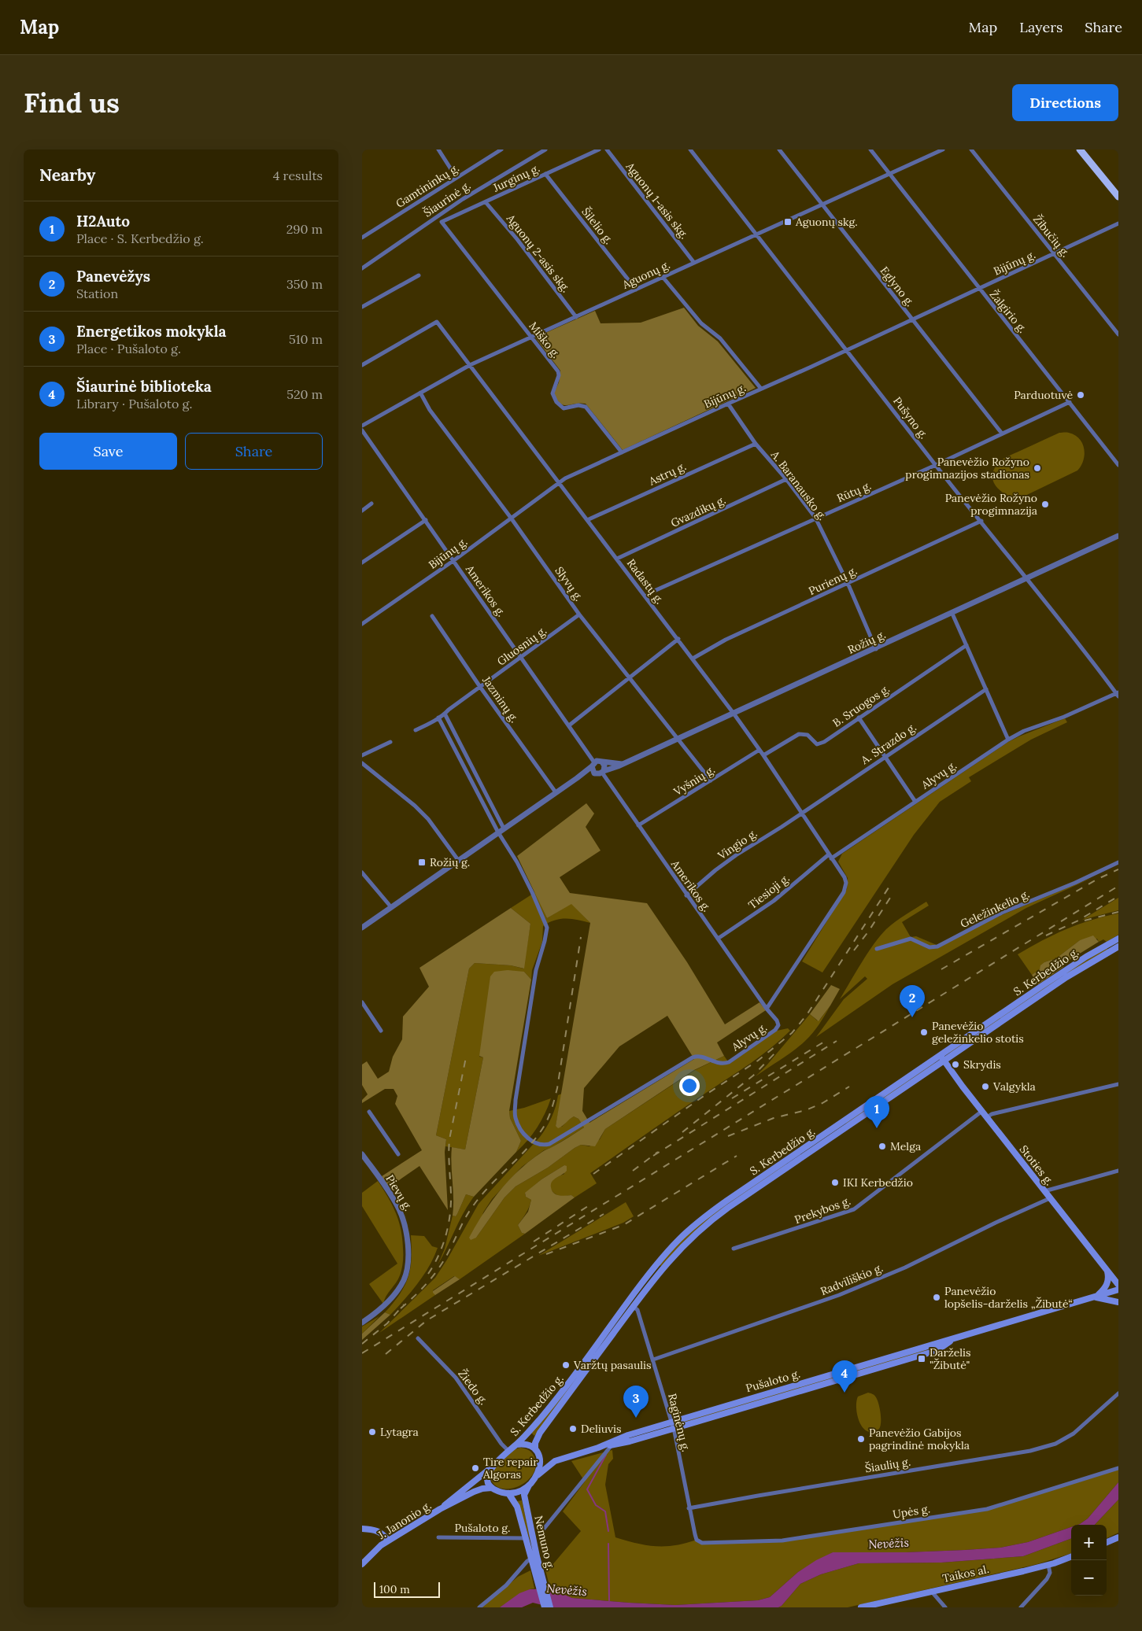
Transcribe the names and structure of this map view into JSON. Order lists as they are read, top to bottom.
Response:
{
  "streets": {
    "main road": [
      "S. Kerbedžio g.",
      "Stoties g.",
      "Pušaloto g.",
      "J. Janonio g.",
      "Nemuno g.",
      "Taikos al."
    ],
    "street": [
      "Jurginų g.",
      "Gamtininkų g.",
      "Šiaurinė g.",
      "Aguonų 1-asis skg.",
      "Šilelio g.",
      "Žibučių g.",
      "Aguonų 2-asis skg.",
      "Bijūnų g.",
      "Aguonų g.",
      "Eglyno g.",
      "Žalgirio g.",
      "Miško g.",
      "Pušyno g.",
      "Astrų g.",
      "A. Baranausko g.",
      "Rūtų g.",
      "Gvazdikų g.",
      "Purienų g.",
      "Radastų g.",
      "Slyvų g.",
      "Amerikos g.",
      "Rožių g.",
      "Gluosnių g.",
      "Jazminų g.",
      "B. Sruogos g.",
      "A. Strazdo g.",
      "Alyvų g.",
      "Vyšnių g.",
      "Vingio g.",
      "Tiesioji g.",
      "Geležinkelio g.",
      "Pievų g.",
      "Prekybos g.",
      "Radviliškio g.",
      "Žiedo g.",
      "Raginėnų g.",
      "Šiaulių g.",
      "Upės g."
    ]
  },
  "crossings": [
    ["Jurginų g.", "Šilelio g."],
    ["Jurginų g.", "Aguonų 2-asis skg."],
    ["Jurginų g.", "Miško g."],
    ["Aguonų 1-asis skg.", "Aguonų g."],
    ["Šilelio g.", "Aguonų g."],
    ["Žibučių g.", "Bijūnų g."],
    ["Aguonų 2-asis skg.", "Aguonų g."],
    ["Bijūnų g.", "Eglyno g."],
    ["Bijūnų g.", "Žalgirio g."],
    ["Bijūnų g.", "Miško g."],
    ["Bijūnų g.", "Pušyno g."],
    ["Bijūnų g.", "A. Baranausko g."],
    ["Bijūnų g.", "Radastų g."],
    ["Bijūnų g.", "Slyvų g."],
    ["Bijūnų g.", "Amerikos g."],
    ["Aguonų g.", "Eglyno g."],
    ["Aguonų g.", "Žalgirio g."],
    ["Aguonų g.", "Miško g."],
    ["Aguonų g.", "Pušyno g."],
    ["Aguonų g.", "Radastų g."],
    ["Aguonų g.", "Slyvų g."],
    ["Eglyno g.", "Rūtų g."],
    ["Žalgirio g.", "Rūtų g."],
    ["Pušyno g.", "Rūtų g."],
    ["Pušyno g.", "Purienų g."],
    ["Pušyno g.", "Rožių g."],
    ["Pušyno g.", "Alyvų g."],
    ["Astrų g.", "A. Baranausko g."],
    ["Astrų g.", "Radastų g."],
    ["A. Baranausko g.", "Rūtų g."],
    ["A. Baranausko g.", "Gvazdikų g."],
    ["A. Baranausko g.", "Purienų g."],
    ["A. Baranausko g.", "Rožių g."],
    ["Rūtų g.", "Radastų g."],
    ["Gvazdikų g.", "Radastų g."],
    ["Purienų g.", "Radastų g."],
    ["Radastų g.", "Rožių g."],
    ["Radastų g.", "B. Sruogos g."],
    ["Radastų g.", "A. Strazdo g."],
    ["Radastų g.", "Alyvų g."],
    ["Radastų g.", "Vyšnių g."],
    ["Radastų g.", "Vingio g."],
    ["Radastų g.", "Tiesioji g."],
    ["Slyvų g.", "Rožių g."],
    ["Slyvų g.", "Gluosnių g."],
    ["Slyvų g.", "Vyšnių g."],
    ["Amerikos g.", "Rožių g."],
    ["Amerikos g.", "Gluosnių g."],
    ["Amerikos g.", "Alyvų g."],
    ["Amerikos g.", "Vyšnių g."],
    ["Amerikos g.", "Vingio g."],
    ["Amerikos g.", "Tiesioji g."],
    ["Rožių g.", "Jazminų g."],
    ["Rožių g.", "Alyvų g."],
    ["Gluosnių g.", "Jazminų g."],
    ["A. Strazdo g.", "Vingio g."],
    ["Alyvų g.", "Tiesioji g."],
    ["S. Kerbedžio g.", "Stoties g."],
    ["S. Kerbedžio g.", "Pušaloto g."],
    ["S. Kerbedžio g.", "Žiedo g."],
    ["S. Kerbedžio g.", "Raginėnų g."],
    ["S. Kerbedžio g.", "J. Janonio g."],
    ["S. Kerbedžio g.", "Nemuno g."],
    ["Stoties g.", "Prekybos g."],
    ["Stoties g.", "Radviliškio g."],
    ["Radviliškio g.", "Raginėnų g."],
    ["Pušaloto g.", "Žiedo g."],
    ["Pušaloto g.", "Raginėnų g."],
    ["Pušaloto g.", "J. Janonio g."],
    ["Pušaloto g.", "Nemuno g."],
    ["Žiedo g.", "J. Janonio g."],
    ["Žiedo g.", "Nemuno g."],
    ["Raginėnų g.", "Šiaulių g."],
    ["Raginėnų g.", "Upės g."],
    ["J. Janonio g.", "Nemuno g."]
  ],
  "water": ["Nevėžis"],
  "places": {
    "transit": ["Aguonų skg.", "Rožių g.", "Darželis \"Žibutė\""],
    "other": [
      "Parduotuvė",
      "Panevėžio Rožyno progimnazijos stadionas",
      "Panevėžio Rožyno progimnazija",
      "Panevėžio geležinkelio stotis",
      "Skrydis",
      "Valgykla",
      "Melga",
      "IKI Kerbedžio",
      "Panevėžio lopšelis-darželis „Žibutė“",
      "Varžtų pasaulis",
      "Deliuvis",
      "Lytagra",
      "Panevėžio Gabijos pagrindinė mokykla",
      "Tire repair Algoras"
    ]
  },
  "scale_bar": "100 m",
  "page": {
    "header": "Map",
    "nav": ["Map", "Layers", "Share"],
    "buttons": [
      "Directions",
      ["Save", "Share"]
    ],
    "title": "Find us",
    "heading": ["Nearby", "4 results"],
    "list": [
      {
        "mark": "1",
        "name": "H2Auto",
        "note": "Place · S. Kerbedžio g.",
        "value": "290 m"
      },
      {
        "mark": "2",
        "name": "Panevėžys",
        "note": "Station",
        "value": "350 m"
      },
      {
        "mark": "3",
        "name": "Energetikos mokykla",
        "note": "Place · Pušaloto g.",
        "value": "510 m"
      },
      {
        "mark": "4",
        "name": "Šiaurinė biblioteka",
        "note": "Library · Pušaloto g.",
        "value": "520 m"
      }
    ],
    "pins": [
      "2",
      "1",
      "4",
      "3"
    ],
    "map_buttons": ["+", "−"],
    "scale": "100 m"
  }
}
